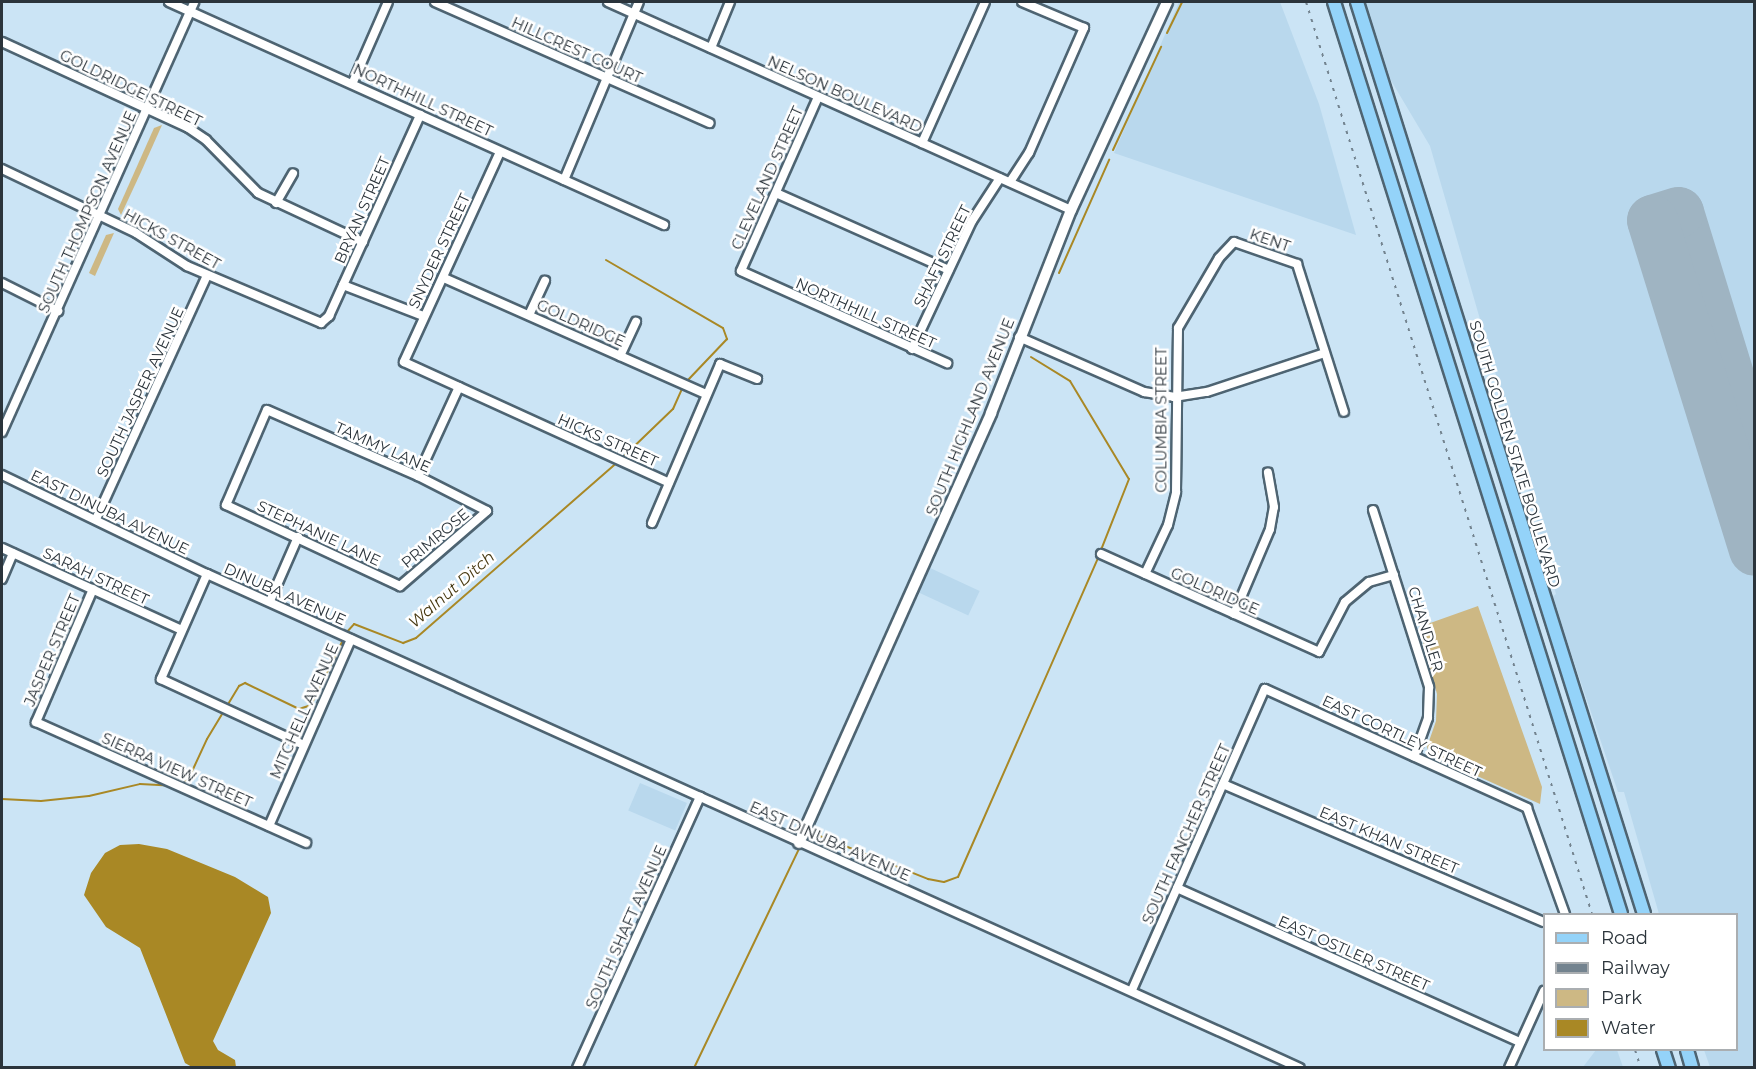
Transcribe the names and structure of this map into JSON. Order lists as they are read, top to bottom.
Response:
{
  "streets": {
    "main road": ["SOUTH GOLDEN STATE BOULEVARD"],
    "street": [
      "HILLCREST COURT",
      "GOLDRIDGE STREET",
      "NELSON BOULEVARD",
      "NORTHHILL STREET",
      "CLEVELAND STREET",
      "BRYAN STREET",
      "SOUTH THOMPSON AVENUE",
      "HICKS STREET",
      "KENT",
      "SNYDER STREET",
      "SHAFT STREET",
      "GOLDRIDGE",
      "SOUTH JASPER AVENUE",
      "SOUTH HIGHLAND AVENUE",
      "COLUMBIA STREET",
      "TAMMY LANE",
      "EAST DINUBA AVENUE",
      "STEPHANIE LANE",
      "PRIMROSE",
      "SARAH STREET",
      "DINUBA AVENUE",
      "CHANDLER",
      "JASPER STREET",
      "MITCHELL AVENUE",
      "EAST CORTLEY STREET",
      "SIERRA VIEW STREET",
      "SOUTH FANCHER STREET",
      "EAST KHAN STREET",
      "SOUTH SHAFT AVENUE",
      "EAST OSTLER STREET"
    ]
  },
  "crossings": [
    ["GOLDRIDGE STREET", "BRYAN STREET"],
    ["GOLDRIDGE STREET", "SOUTH THOMPSON AVENUE"],
    ["NELSON BOULEVARD", "CLEVELAND STREET"],
    ["NELSON BOULEVARD", "SHAFT STREET"],
    ["NELSON BOULEVARD", "SOUTH HIGHLAND AVENUE"],
    ["NORTHHILL STREET", "CLEVELAND STREET"],
    ["NORTHHILL STREET", "BRYAN STREET"],
    ["NORTHHILL STREET", "SOUTH THOMPSON AVENUE"],
    ["NORTHHILL STREET", "SNYDER STREET"],
    ["NORTHHILL STREET", "SHAFT STREET"],
    ["BRYAN STREET", "HICKS STREET"],
    ["SOUTH THOMPSON AVENUE", "HICKS STREET"],
    ["HICKS STREET", "SNYDER STREET"],
    ["HICKS STREET", "SOUTH JASPER AVENUE"],
    ["KENT", "COLUMBIA STREET"],
    ["SNYDER STREET", "GOLDRIDGE"],
    ["GOLDRIDGE", "COLUMBIA STREET"],
    ["GOLDRIDGE", "CHANDLER"],
    ["SOUTH JASPER AVENUE", "EAST DINUBA AVENUE"],
    ["SOUTH HIGHLAND AVENUE", "EAST DINUBA AVENUE"],
    ["TAMMY LANE", "STEPHANIE LANE"],
    ["TAMMY LANE", "PRIMROSE"],
    ["EAST DINUBA AVENUE", "DINUBA AVENUE"],
    ["EAST DINUBA AVENUE", "MITCHELL AVENUE"],
    ["EAST DINUBA AVENUE", "SOUTH FANCHER STREET"],
    ["EAST DINUBA AVENUE", "SOUTH SHAFT AVENUE"],
    ["STEPHANIE LANE", "PRIMROSE"],
    ["SARAH STREET", "JASPER STREET"],
    ["DINUBA AVENUE", "MITCHELL AVENUE"],
    ["CHANDLER", "EAST CORTLEY STREET"],
    ["JASPER STREET", "SIERRA VIEW STREET"],
    ["MITCHELL AVENUE", "SIERRA VIEW STREET"],
    ["EAST CORTLEY STREET", "SOUTH FANCHER STREET"],
    ["SOUTH FANCHER STREET", "EAST KHAN STREET"],
    ["SOUTH FANCHER STREET", "EAST OSTLER STREET"]
  ],
  "water": ["Walnut Ditch"],
  "legend": [
    "Road",
    "Railway",
    "Park",
    "Water"
  ]
}
